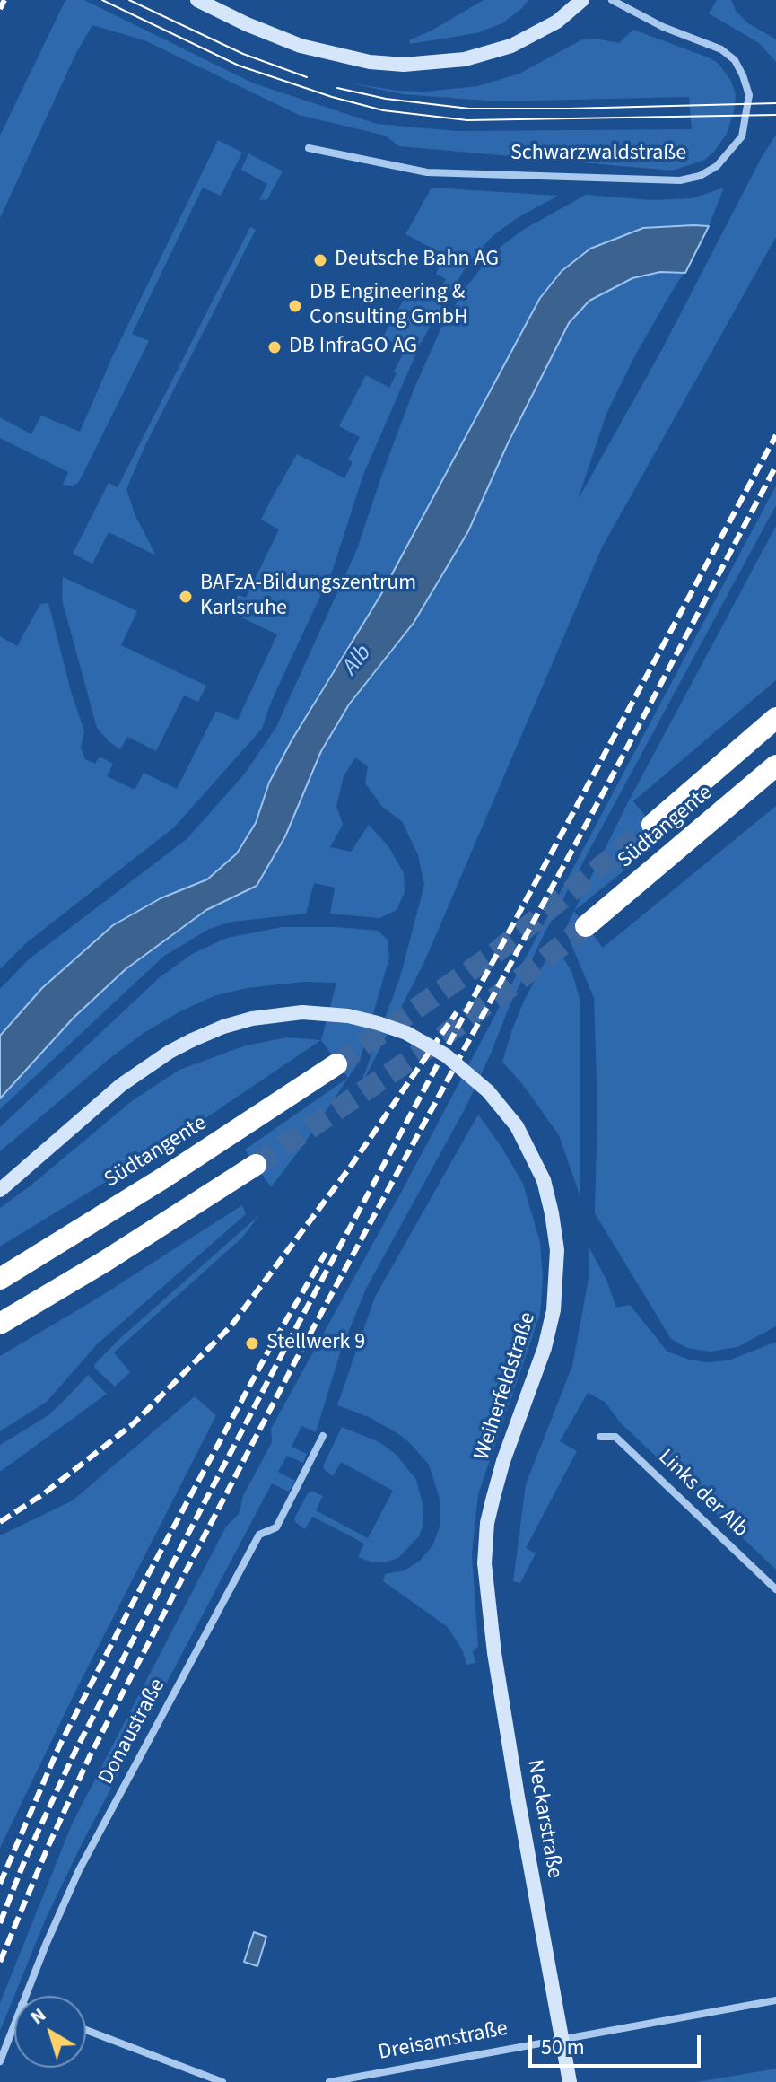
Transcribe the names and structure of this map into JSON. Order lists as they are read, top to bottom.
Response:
{
  "streets": {
    "highway": ["Südtangente"],
    "street": [
      "Schwarzwaldstraße",
      "Weiherfeldstraße",
      "Links der Alb",
      "Donaustraße",
      "Neckarstraße",
      "Dreisamstraße"
    ]
  },
  "crossings": [
    ["Weiherfeldstraße", "Neckarstraße"],
    ["Neckarstraße", "Dreisamstraße"]
  ],
  "water": ["Alb"],
  "places": [
    "Deutsche Bahn AG",
    "DB Engineering & Consulting GmbH",
    "DB InfraGO AG",
    "BAFzA-Bildungszentrum Karlsruhe",
    "Stellwerk 9"
  ],
  "scale_bar": "50 m",
  "north": "top left"
}
